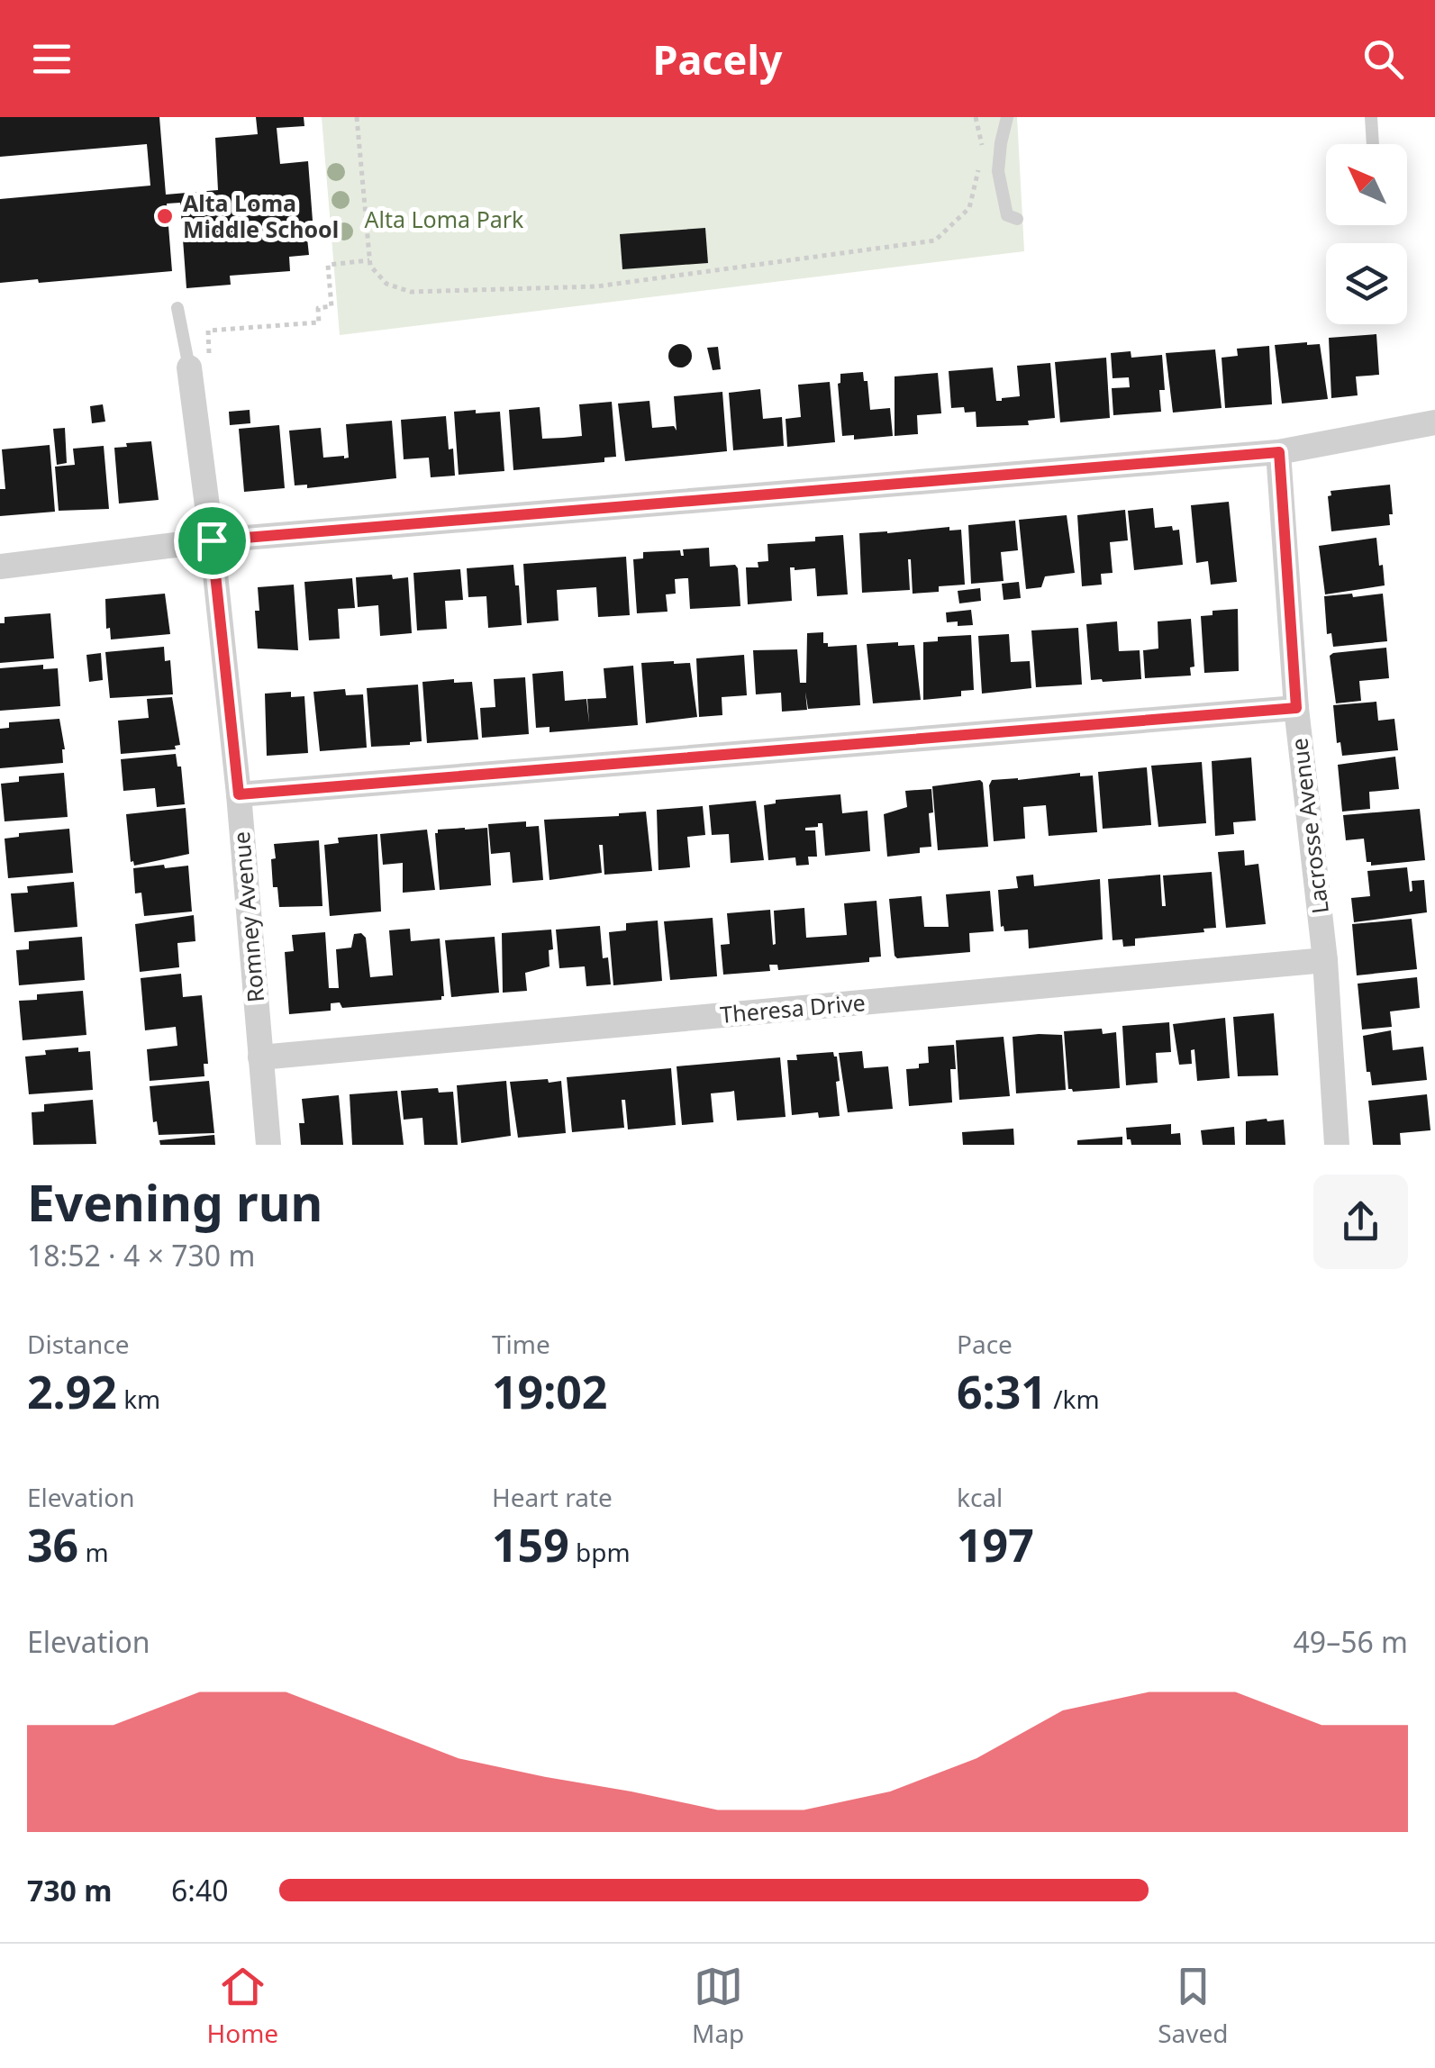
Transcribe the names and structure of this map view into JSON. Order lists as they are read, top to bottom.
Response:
{
  "streets": {
    "street": ["Lacrosse Avenue", "Romney Avenue", "Theresa Drive"]
  },
  "crossings": [
    ["Lacrosse Avenue", "Theresa Drive"],
    ["Romney Avenue", "Theresa Drive"]
  ],
  "parks": ["Alta Loma Park"],
  "places": ["Alta Loma Middle School"],
  "north": "top left",
  "page": {
    "header": "Pacely",
    "heading": ["Evening run", "18:52 · 4 × 730 m"],
    "stats": [
      ["Distance", "2.92 km"],
      ["Time", "19:02"],
      ["Pace", "6:31 /km"],
      ["Elevation", "36 m"],
      ["Heart rate", "159 bpm"],
      ["kcal", "197"]
    ],
    "chart": ["Elevation", "49–56 m"],
    "list": [
      {
        "name": "730 m",
        "note": "6:40"
      }
    ],
    "tabs": ["Home", "Map", "Saved"]
  }
}
